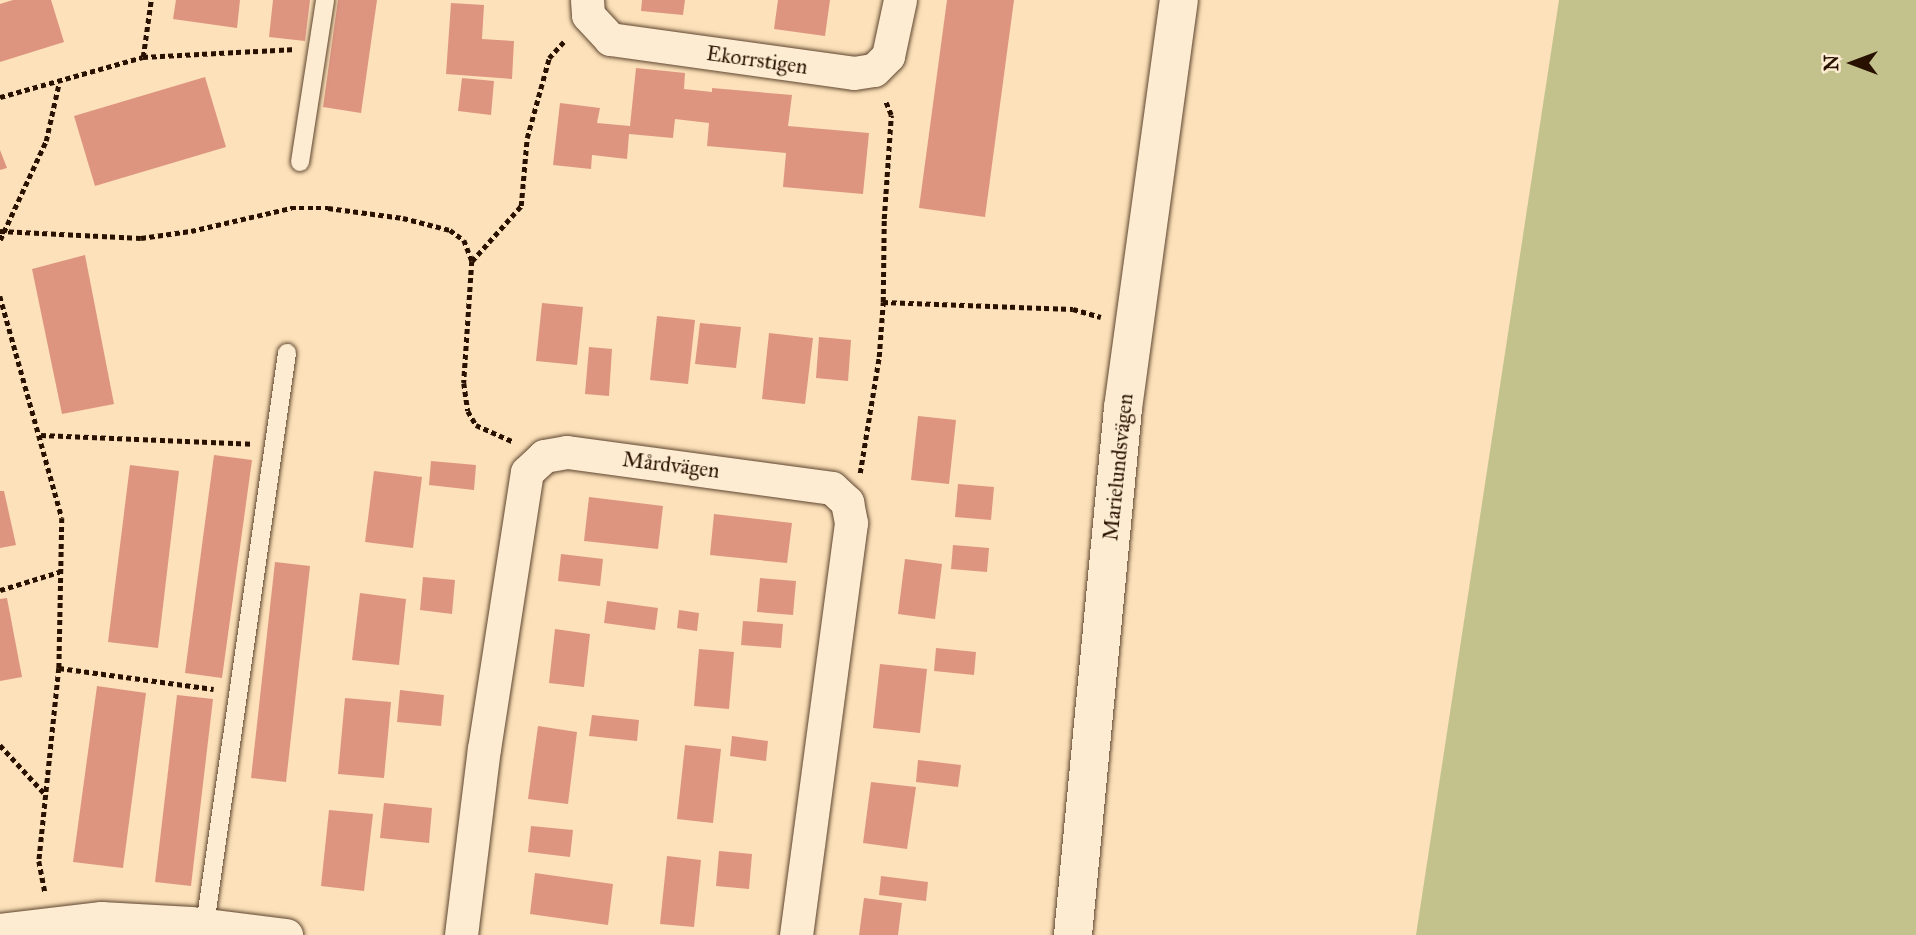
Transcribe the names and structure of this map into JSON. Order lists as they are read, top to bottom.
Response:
{
  "streets": {
    "street": ["Ekorrstigen", "Mårdvägen", "Marielundsvägen"]
  },
  "north": "left"
}
